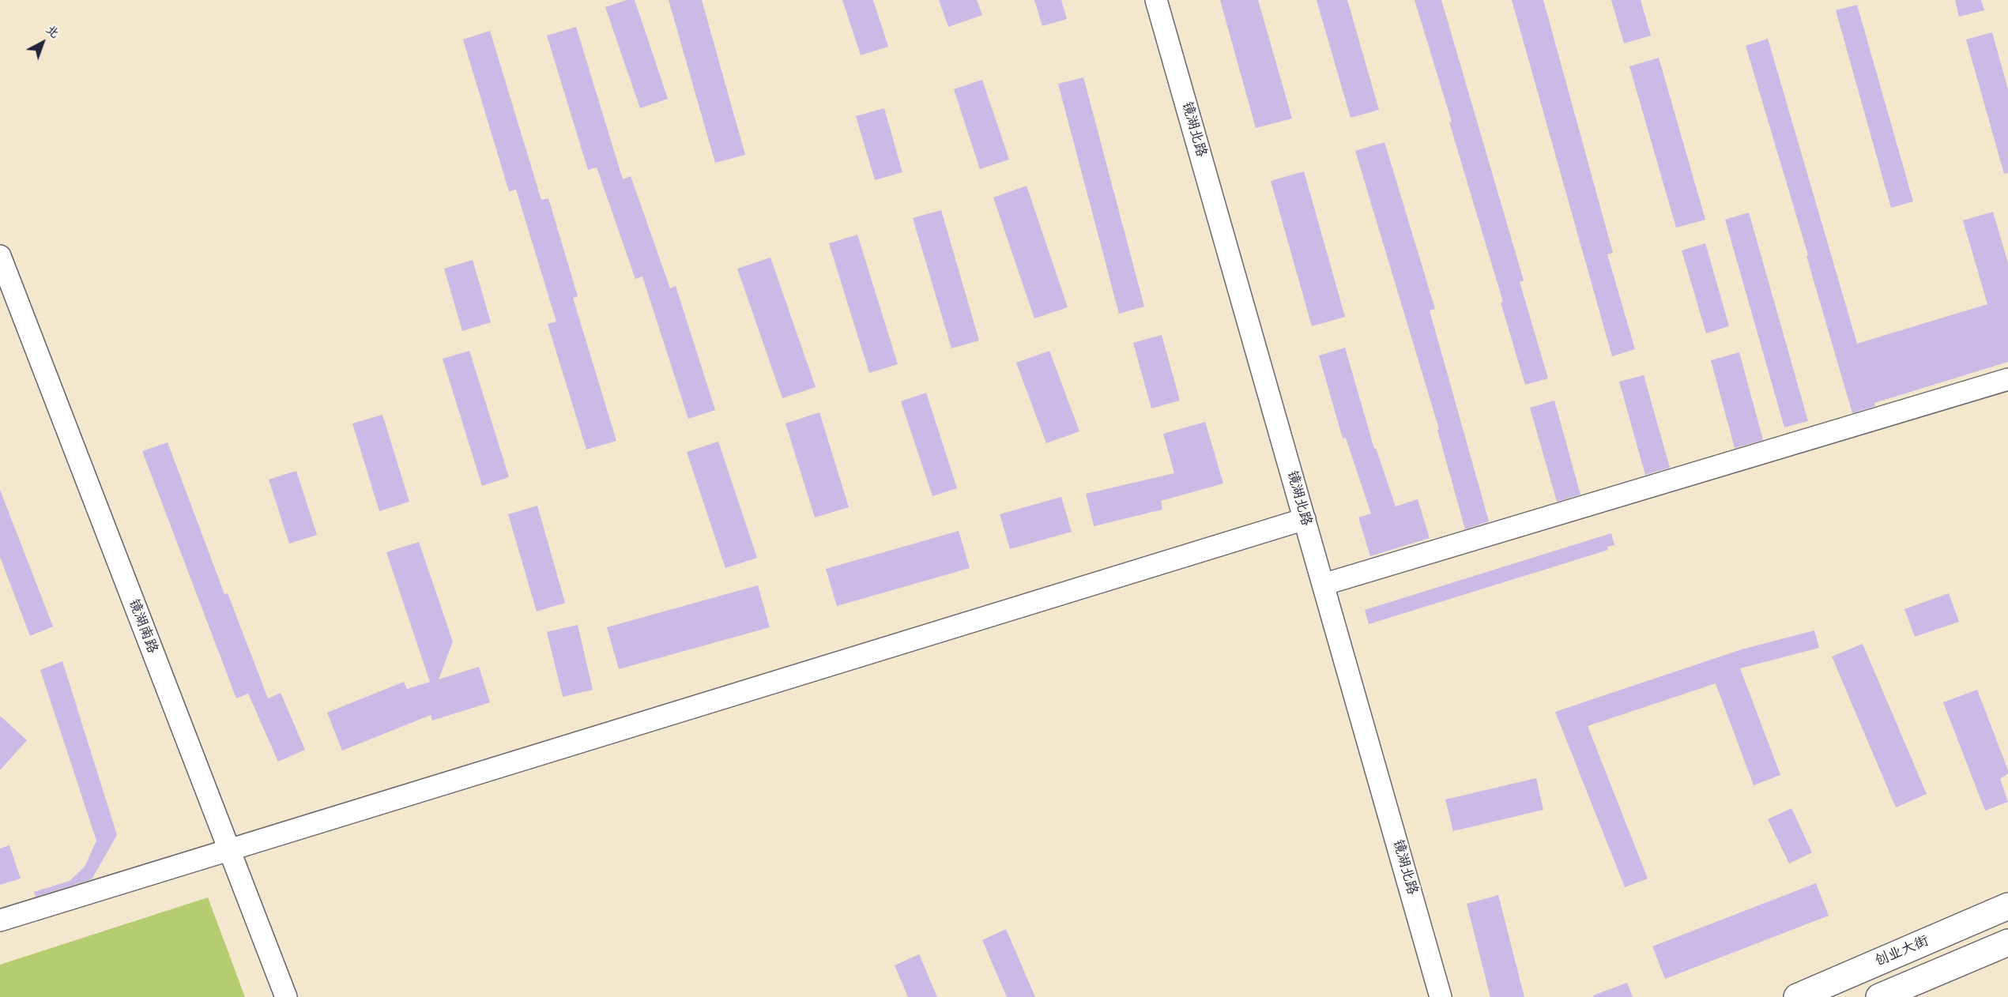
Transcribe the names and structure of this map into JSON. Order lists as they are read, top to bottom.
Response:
{
  "streets": {
    "main road": ["创业大街"],
    "street": ["镜湖北路", "镜湖南路"]
  },
  "north": "top right"
}
